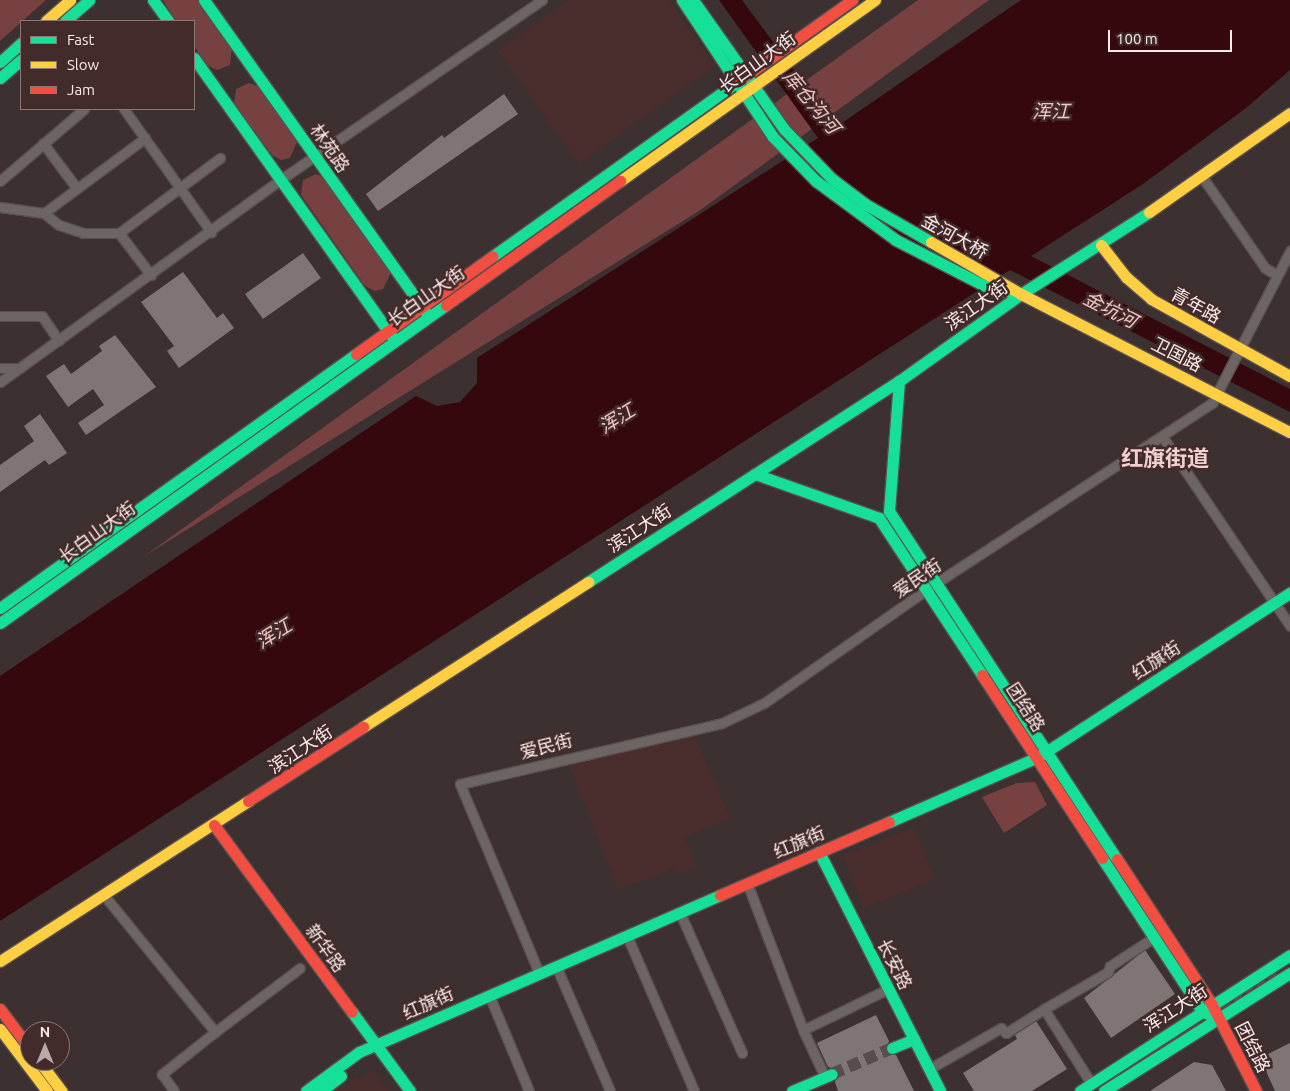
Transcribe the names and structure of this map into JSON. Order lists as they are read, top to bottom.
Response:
{
  "streets": {
    "main road": [
      "长白山大街",
      "林苑路",
      "金河大桥",
      "滨江大街",
      "青年路",
      "卫国路",
      "红旗街",
      "团结路",
      "新华路",
      "长安路",
      "浑江大街"
    ],
    "street": ["爱民街"]
  },
  "crossings": [
    ["长白山大街", "林苑路"],
    ["长白山大街", "金河大桥"],
    ["金河大桥", "滨江大街"],
    ["金河大桥", "卫国路"],
    ["滨江大街", "青年路"],
    ["滨江大街", "卫国路"],
    ["滨江大街", "新华路"],
    ["青年路", "爱民街"],
    ["卫国路", "爱民街"],
    ["爱民街", "红旗街"],
    ["爱民街", "团结路"],
    ["红旗街", "团结路"],
    ["红旗街", "新华路"],
    ["红旗街", "长安路"],
    ["团结路", "浑江大街"]
  ],
  "districts": ["红旗街道"],
  "water": ["库仓沟河", "浑江", "金坑河"],
  "legend": ["Fast", "Slow", "Jam"],
  "scale_bar": "100 m",
  "north": "top"
}
